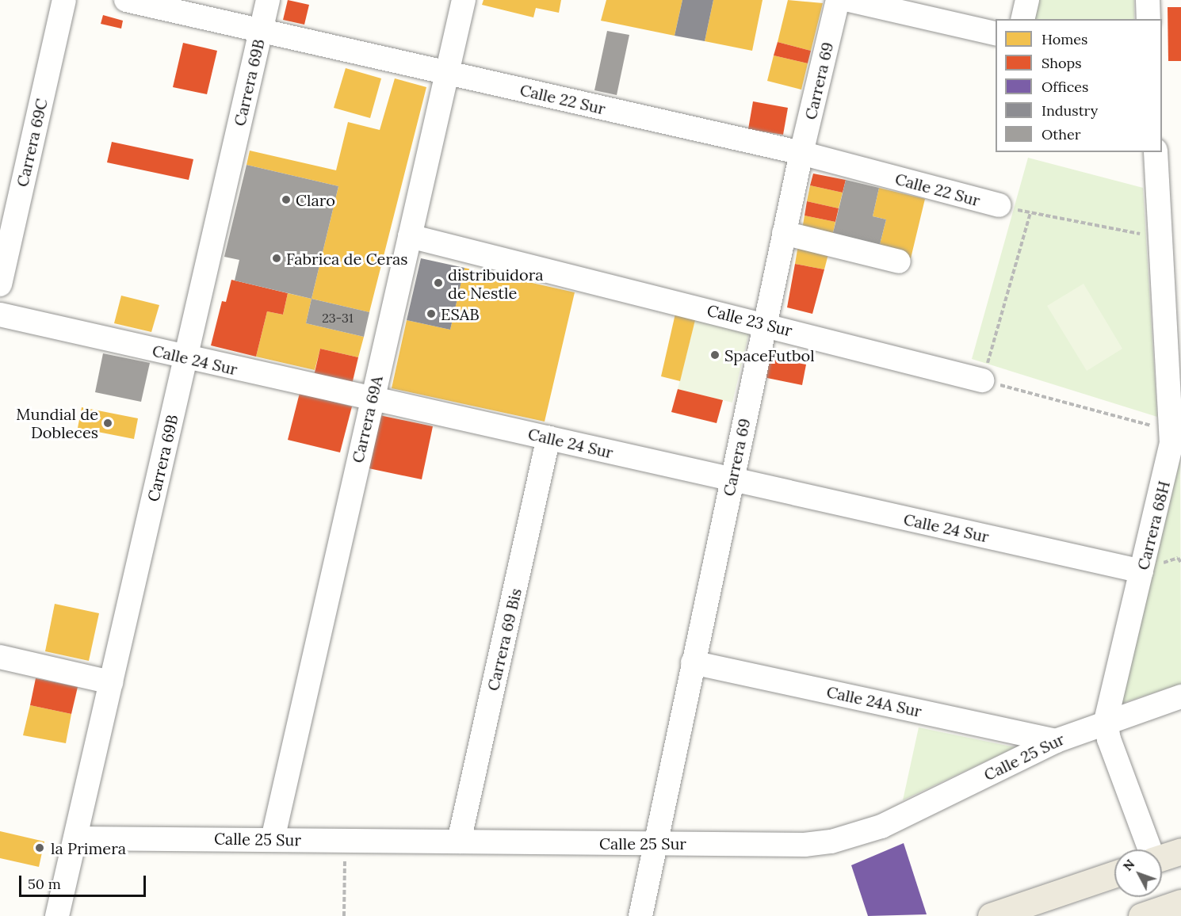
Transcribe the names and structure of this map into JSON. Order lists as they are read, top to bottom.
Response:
{
  "streets": {
    "street": [
      "Carrera 69",
      "Carrera 69B",
      "Calle 22 Sur",
      "Carrera 69C",
      "Calle 23 Sur",
      "Calle 24 Sur",
      "Carrera 69A",
      "Carrera 68H",
      "Carrera 69 Bis",
      "Calle 24A Sur",
      "Calle 25 Sur"
    ]
  },
  "crossings": [
    ["Carrera 69", "Calle 22 Sur"],
    ["Carrera 69", "Calle 23 Sur"],
    ["Carrera 69", "Calle 24 Sur"],
    ["Carrera 69", "Calle 24A Sur"],
    ["Carrera 69", "Calle 25 Sur"],
    ["Carrera 69B", "Calle 22 Sur"],
    ["Carrera 69B", "Calle 24 Sur"],
    ["Carrera 69B", "Calle 25 Sur"],
    ["Calle 22 Sur", "Carrera 69A"],
    ["Calle 23 Sur", "Carrera 69A"],
    ["Calle 24 Sur", "Carrera 69A"],
    ["Calle 24 Sur", "Carrera 68H"],
    ["Calle 24 Sur", "Carrera 69 Bis"],
    ["Carrera 69A", "Calle 25 Sur"],
    ["Carrera 68H", "Calle 25 Sur"],
    ["Carrera 69 Bis", "Calle 25 Sur"],
    ["Calle 24A Sur", "Calle 25 Sur"]
  ],
  "places": [
    "Claro",
    "Fabrica de Ceras",
    "distribuidora de Nestle",
    "ESAB",
    "SpaceFutbol",
    "Mundial de Dobleces",
    "la Primera"
  ],
  "house_numbers": ["23-31"],
  "legend": [
    "Homes",
    "Shops",
    "Offices",
    "Industry",
    "Other"
  ],
  "scale_bar": "50 m",
  "north": "top left"
}
